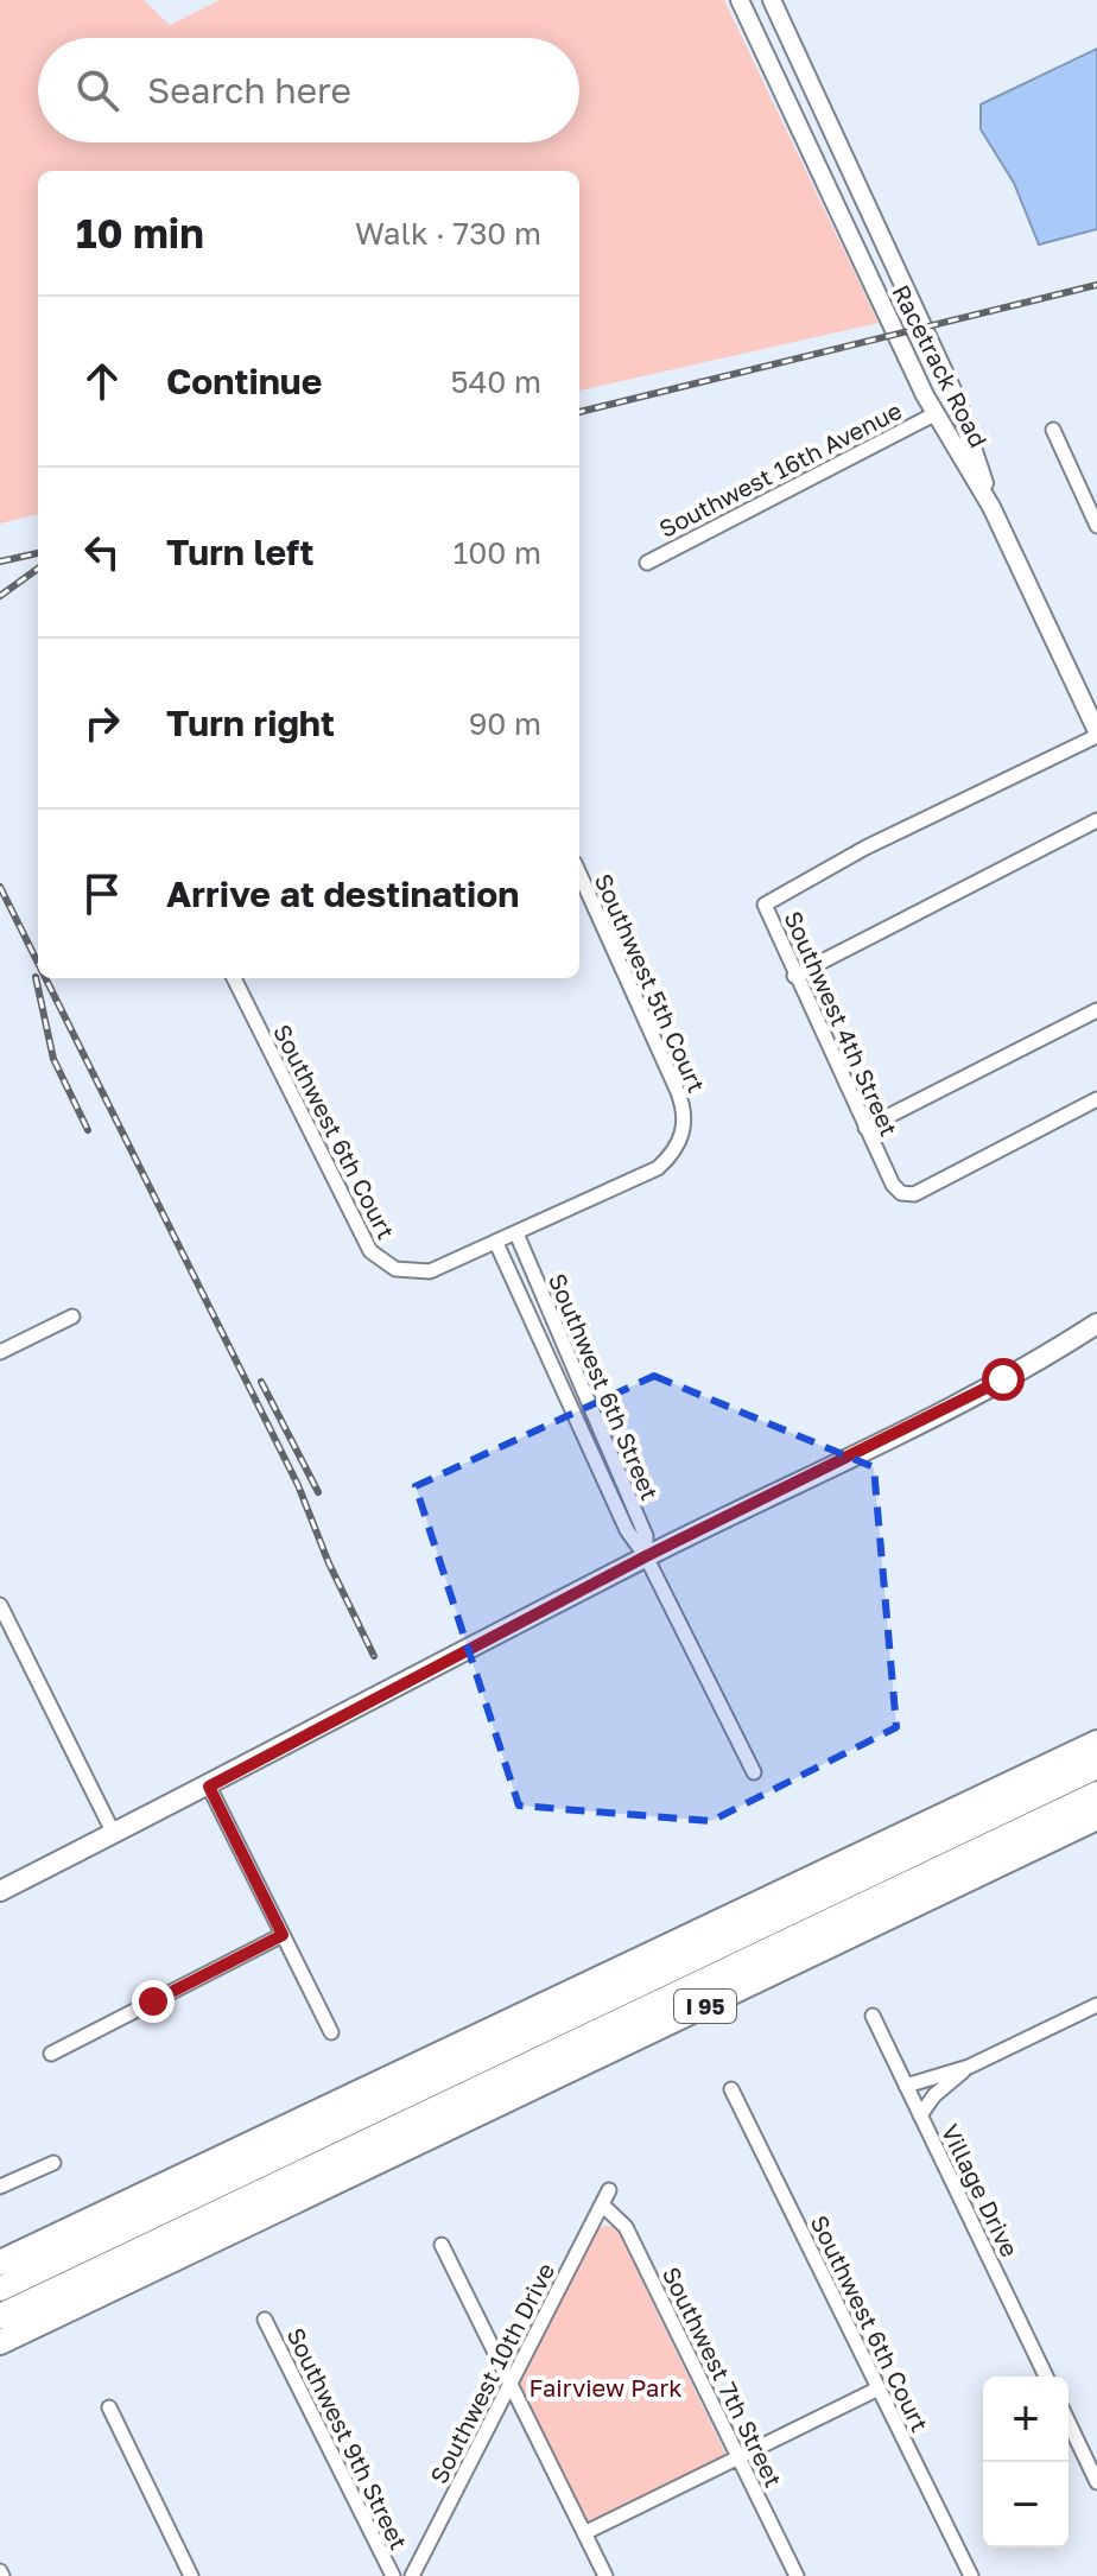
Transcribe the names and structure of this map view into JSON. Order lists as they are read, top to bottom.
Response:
{
  "streets": {
    "highway": ["I 95"],
    "street": [
      "Racetrack Road",
      "Southwest 16th Avenue",
      "Southwest 5th Court",
      "Southwest 4th Street",
      "Southwest 6th Court",
      "Southwest 6th Street",
      "Village Drive",
      "Southwest 10th Drive",
      "Southwest 7th Street",
      "Southwest 9th Street"
    ]
  },
  "crossings": [
    ["Racetrack Road", "Southwest 16th Avenue"],
    ["Southwest 5th Court", "Southwest 6th Street"],
    ["Southwest 6th Court", "Southwest 6th Street"],
    ["Southwest 10th Drive", "Southwest 7th Street"]
  ],
  "parks": ["Fairview Park"],
  "page": {
    "search": "Search here",
    "heading": ["10 min", "Walk · 730 m"],
    "list": [
      ["Continue", "540 m"],
      ["Turn left", "100 m"],
      ["Turn right", "90 m"],
      "Arrive at destination"
    ],
    "map_buttons": ["+", "−"]
  }
}
